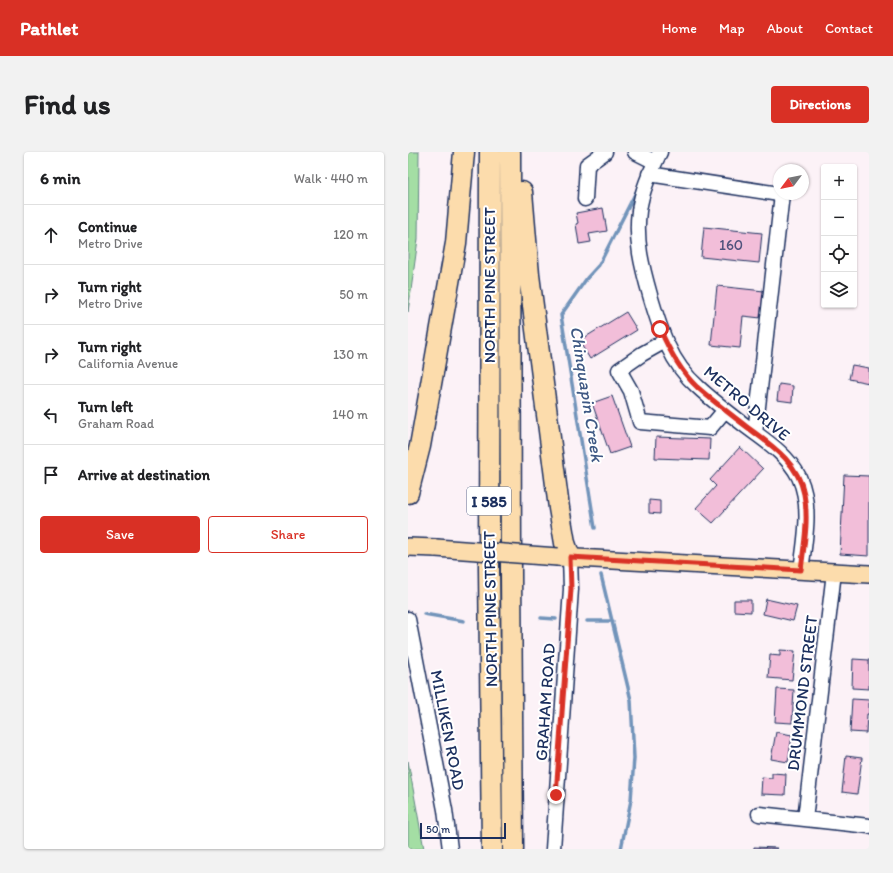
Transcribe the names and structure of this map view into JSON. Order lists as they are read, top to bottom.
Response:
{
  "streets": {
    "highway": ["NORTH PINE STREET", "I 585"],
    "street": [
      "METRO DRIVE",
      "DRUMMOND STREET",
      "GRAHAM ROAD",
      "MILLIKEN ROAD"
    ]
  },
  "water": ["Chinquapin Creek"],
  "house_numbers": ["160"],
  "scale_bar": "50 m",
  "north": "bottom left",
  "page": {
    "header": "Pathlet",
    "nav": [
      "Home",
      "Map",
      "About",
      "Contact"
    ],
    "buttons": [
      "Directions",
      ["Save", "Share"]
    ],
    "title": "Find us",
    "heading": ["6 min", "Walk · 440 m"],
    "map_buttons": ["+", "−"],
    "list": [
      ["Continue", "Metro Drive", "120 m"],
      ["Turn right", "Metro Drive", "50 m"],
      ["Turn right", "California Avenue", "130 m"],
      ["Turn left", "Graham Road", "140 m"],
      "Arrive at destination"
    ],
    "scale": "50 m"
  }
}
